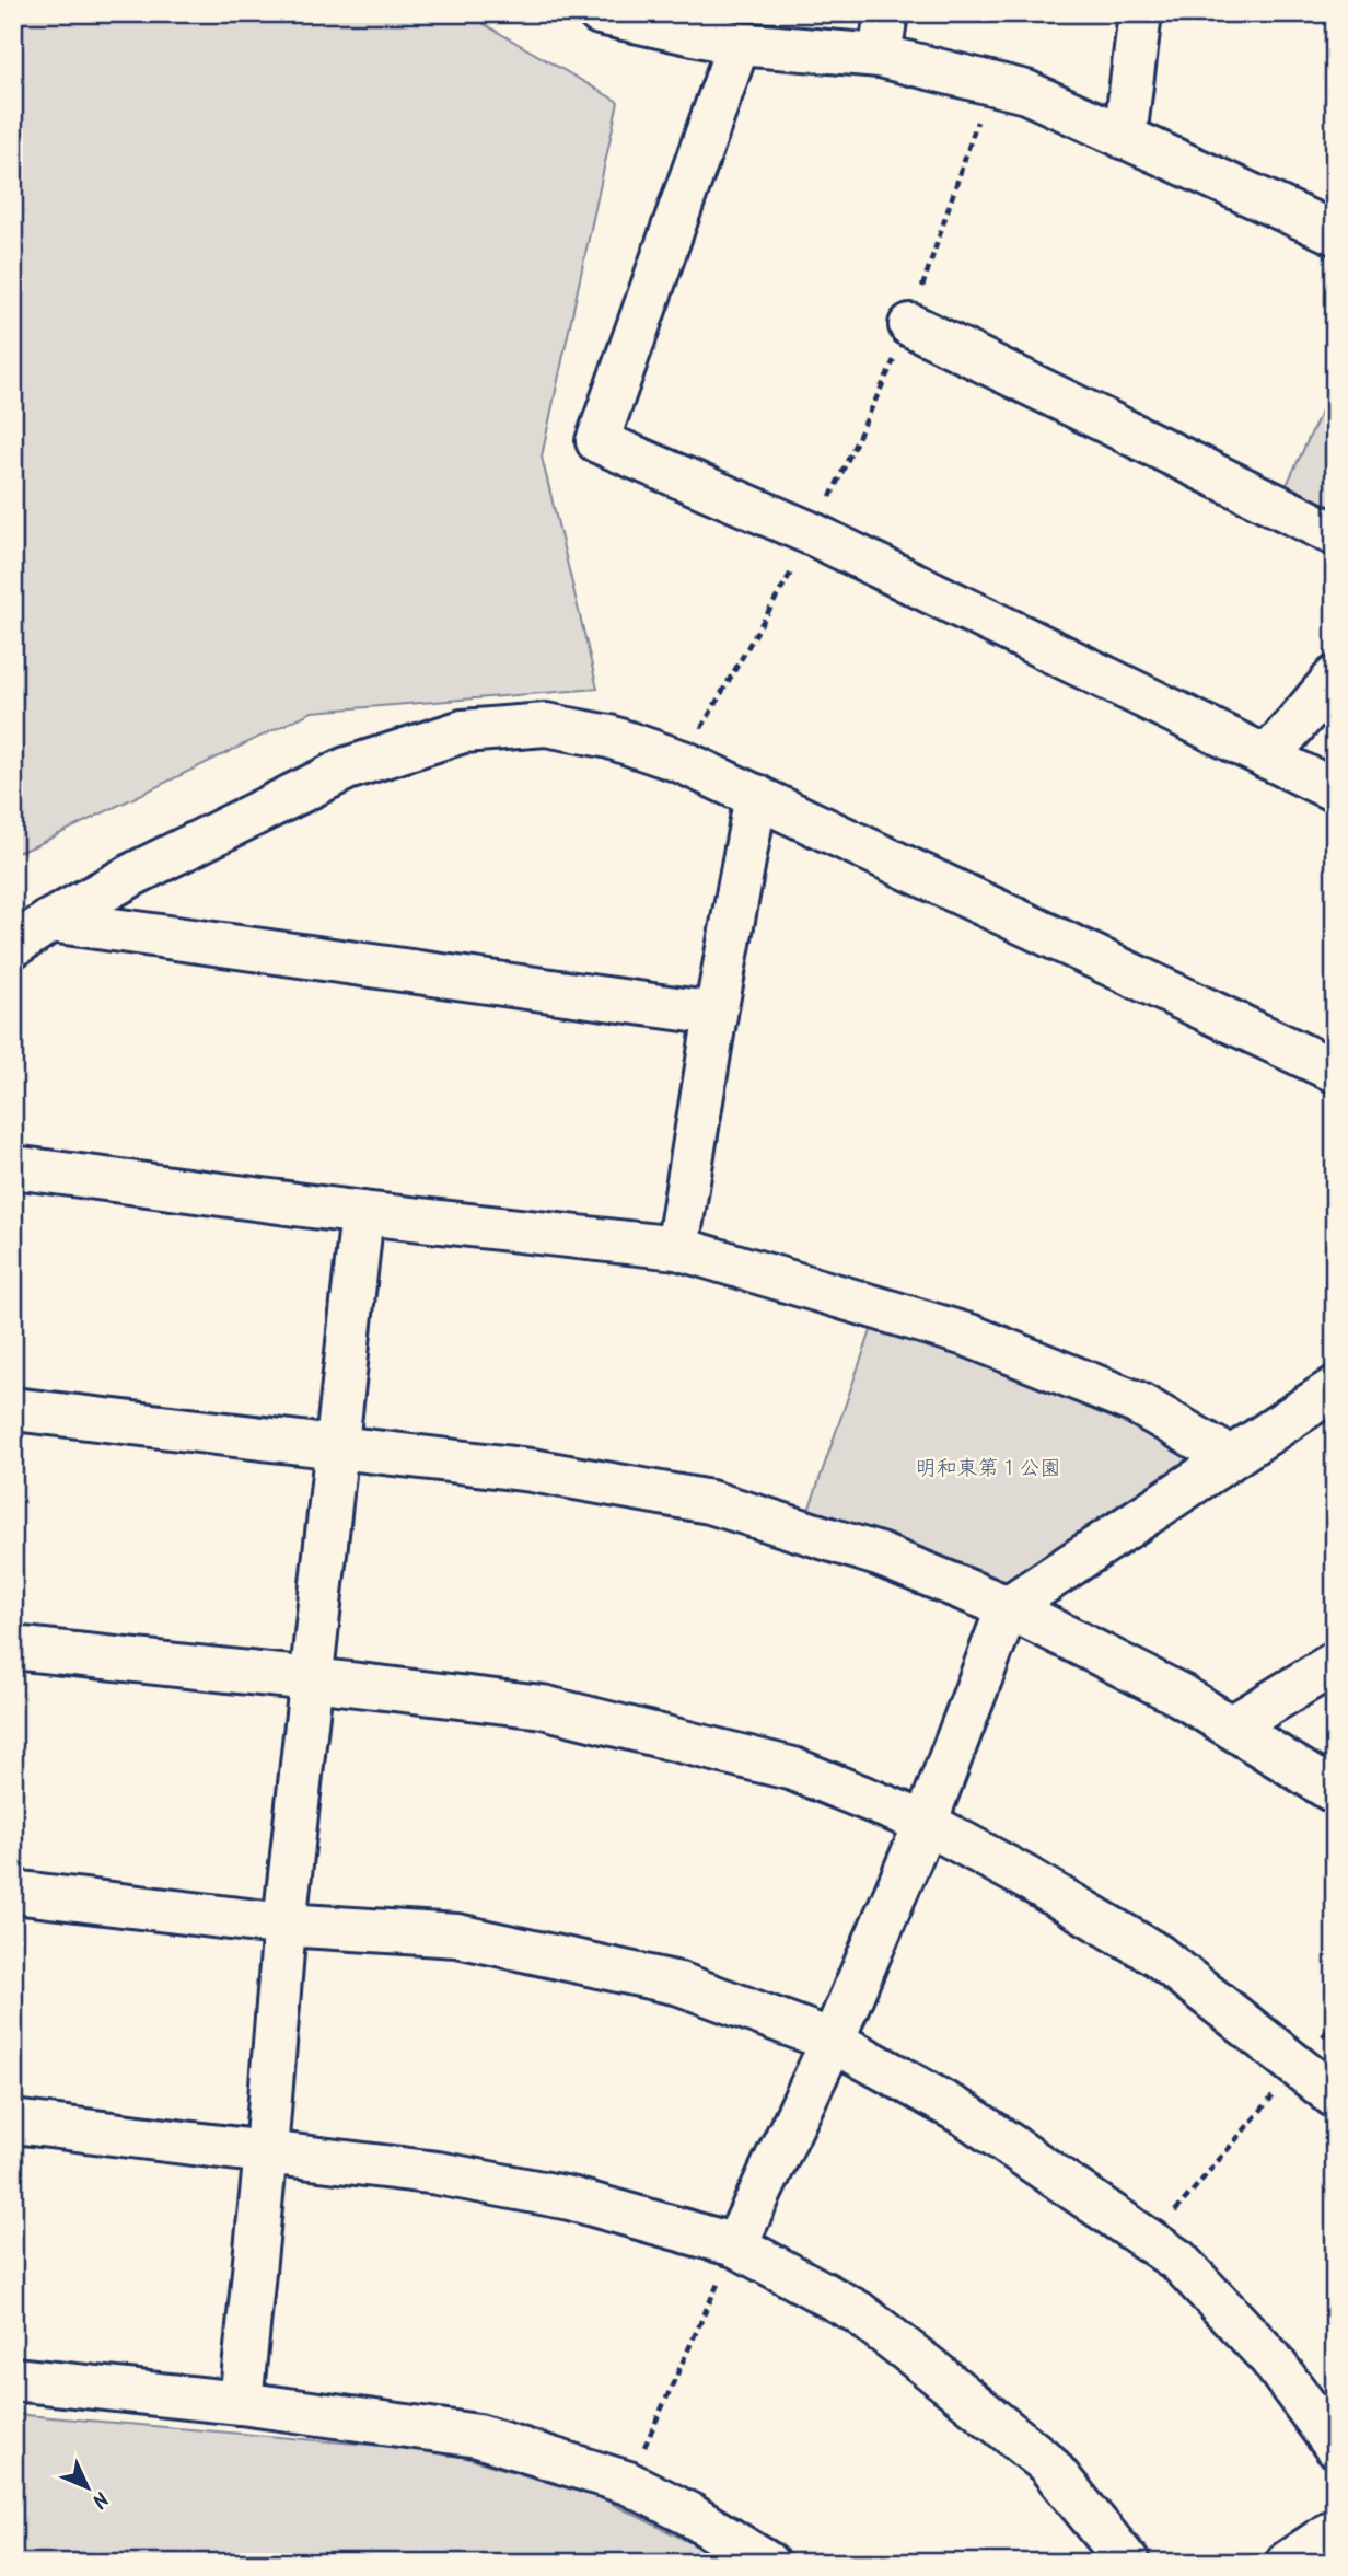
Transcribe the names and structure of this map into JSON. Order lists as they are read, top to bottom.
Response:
{
  "parks": ["明和東第１公園"],
  "north": "bottom right"
}
